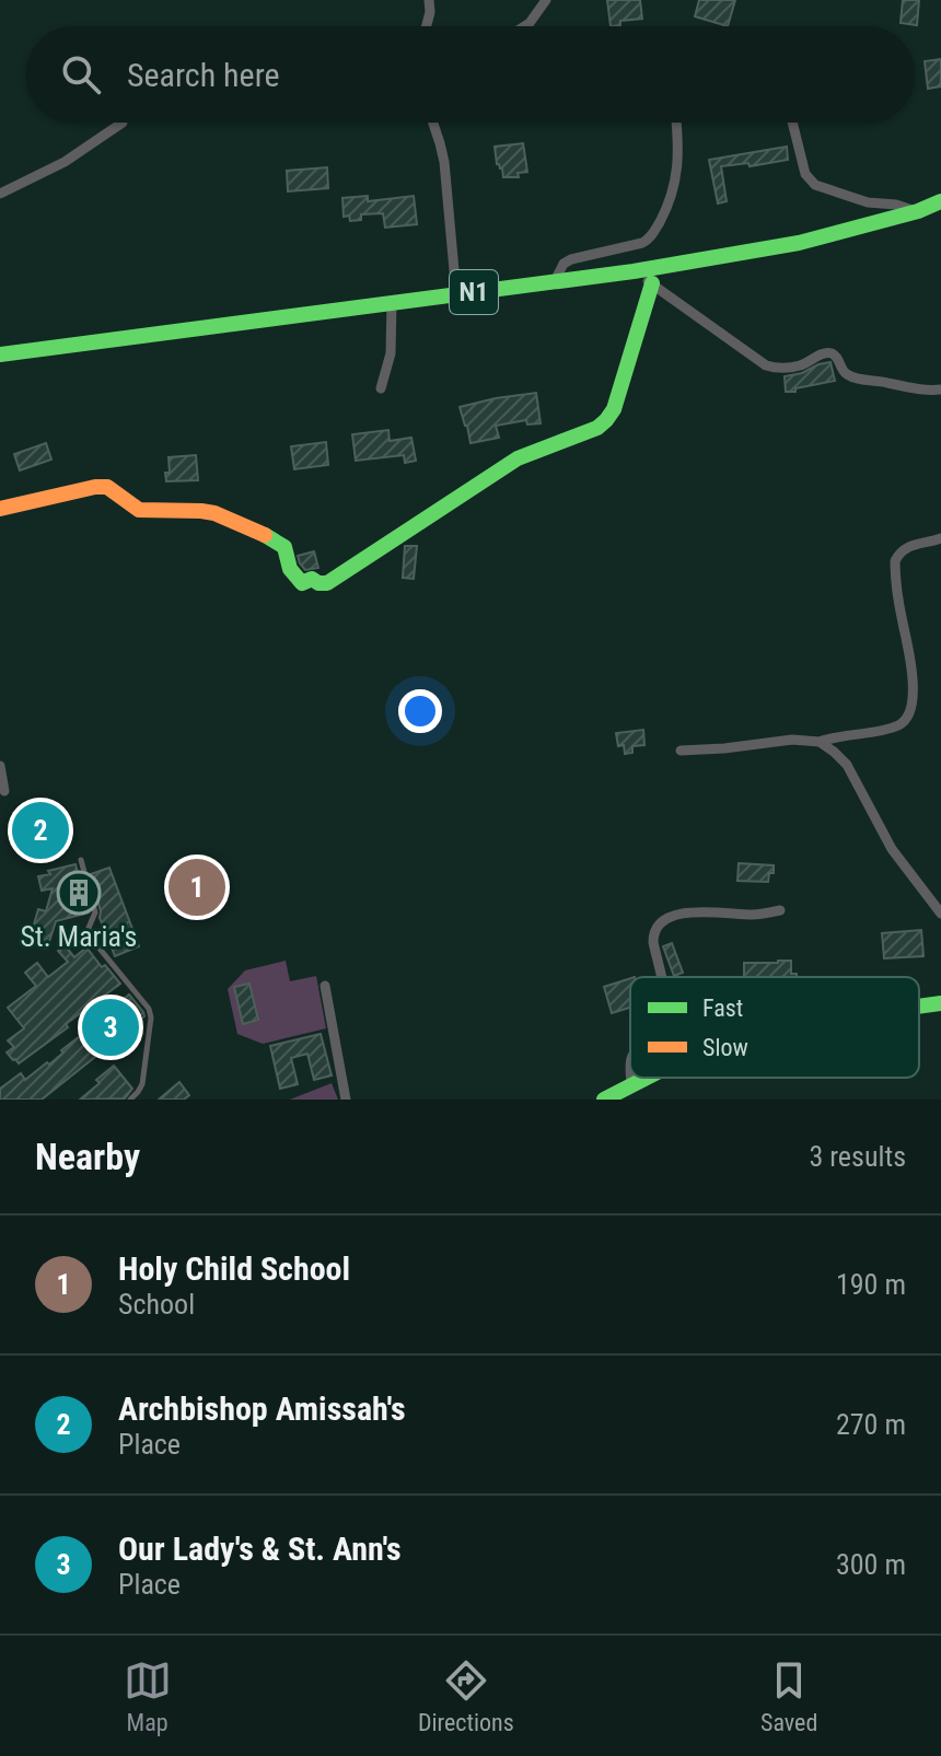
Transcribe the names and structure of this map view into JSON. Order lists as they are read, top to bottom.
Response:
{
  "streets": {
    "main road": ["N1"]
  },
  "places": {
    "building": ["St. Maria's"]
  },
  "legend": ["Fast", "Slow"],
  "page": {
    "search": "Search here",
    "pins": ["2", "1", "3"],
    "heading": ["Nearby", "3 results"],
    "list": [
      {
        "mark": "1",
        "name": "Holy Child School",
        "note": "School",
        "value": "190 m"
      },
      {
        "mark": "2",
        "name": "Archbishop Amissah's",
        "note": "Place",
        "value": "270 m"
      },
      {
        "mark": "3",
        "name": "Our Lady's & St. Ann's",
        "note": "Place",
        "value": "300 m"
      }
    ],
    "nav": ["Map", "Directions", "Saved"]
  }
}
